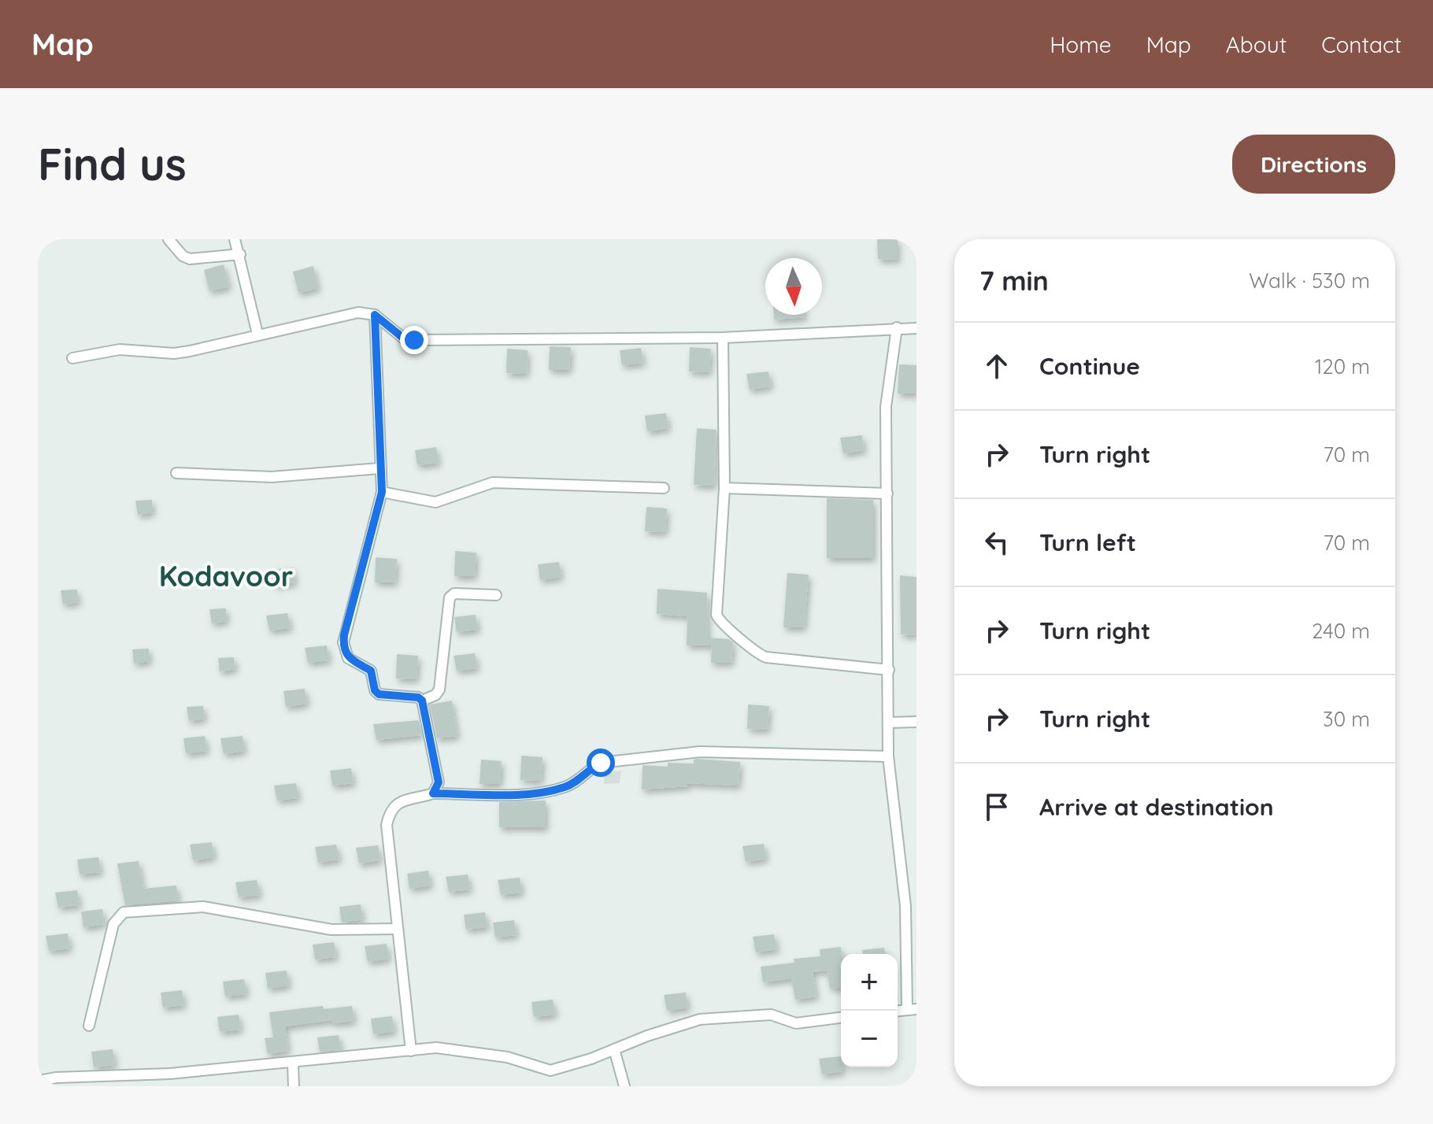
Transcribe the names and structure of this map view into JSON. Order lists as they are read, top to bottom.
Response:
{
  "districts": ["Kodavoor"],
  "north": "bottom",
  "page": {
    "header": "Map",
    "nav": [
      "Home",
      "Map",
      "About",
      "Contact"
    ],
    "buttons": "Directions",
    "title": "Find us",
    "heading": ["7 min", "Walk · 530 m"],
    "list": [
      ["Continue", "120 m"],
      ["Turn right", "70 m"],
      ["Turn left", "70 m"],
      ["Turn right", "240 m"],
      ["Turn right", "30 m"],
      "Arrive at destination"
    ],
    "map_buttons": ["+", "−"]
  }
}
